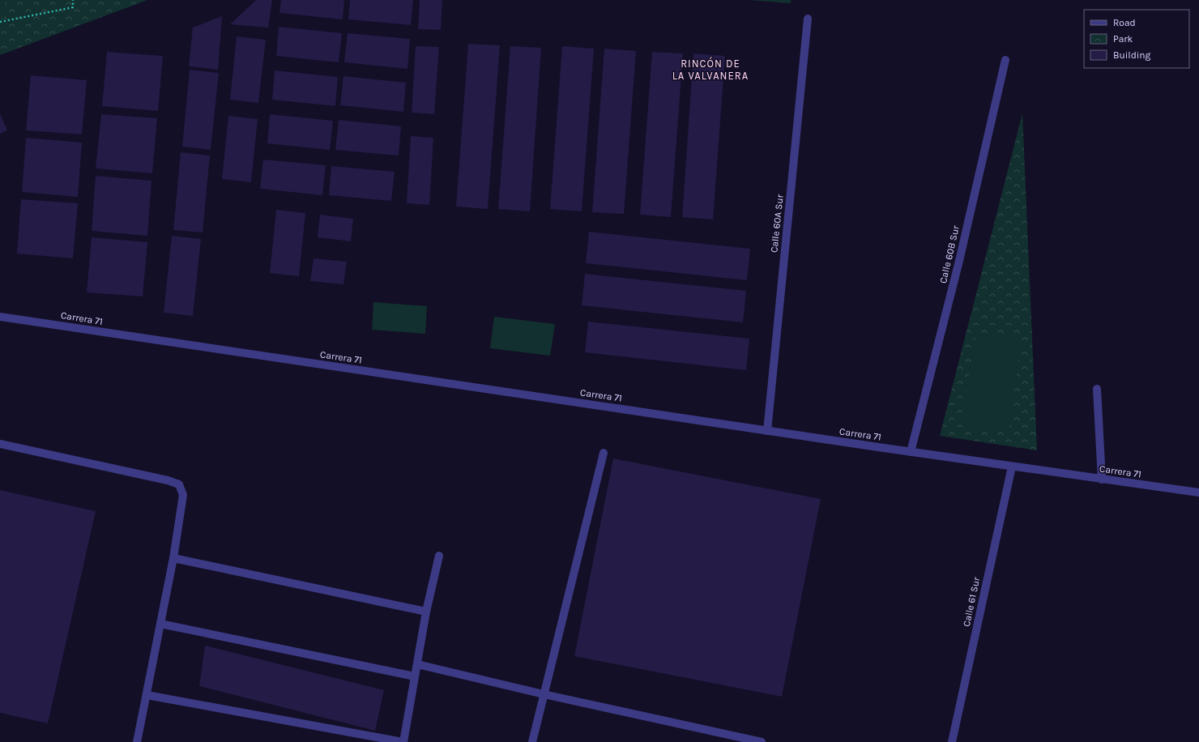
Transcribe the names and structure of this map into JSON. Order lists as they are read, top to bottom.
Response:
{
  "streets": {
    "street": [
      "Calle 60A Sur",
      "Calle 60B Sur",
      "Carrera 71",
      "Calle 61 Sur"
    ]
  },
  "crossings": [
    ["Calle 60A Sur", "Carrera 71"],
    ["Calle 60B Sur", "Carrera 71"],
    ["Carrera 71", "Calle 61 Sur"]
  ],
  "districts": ["RINCÓN DE LA VALVANERA"],
  "legend": ["Road", "Park", "Building"]
}
